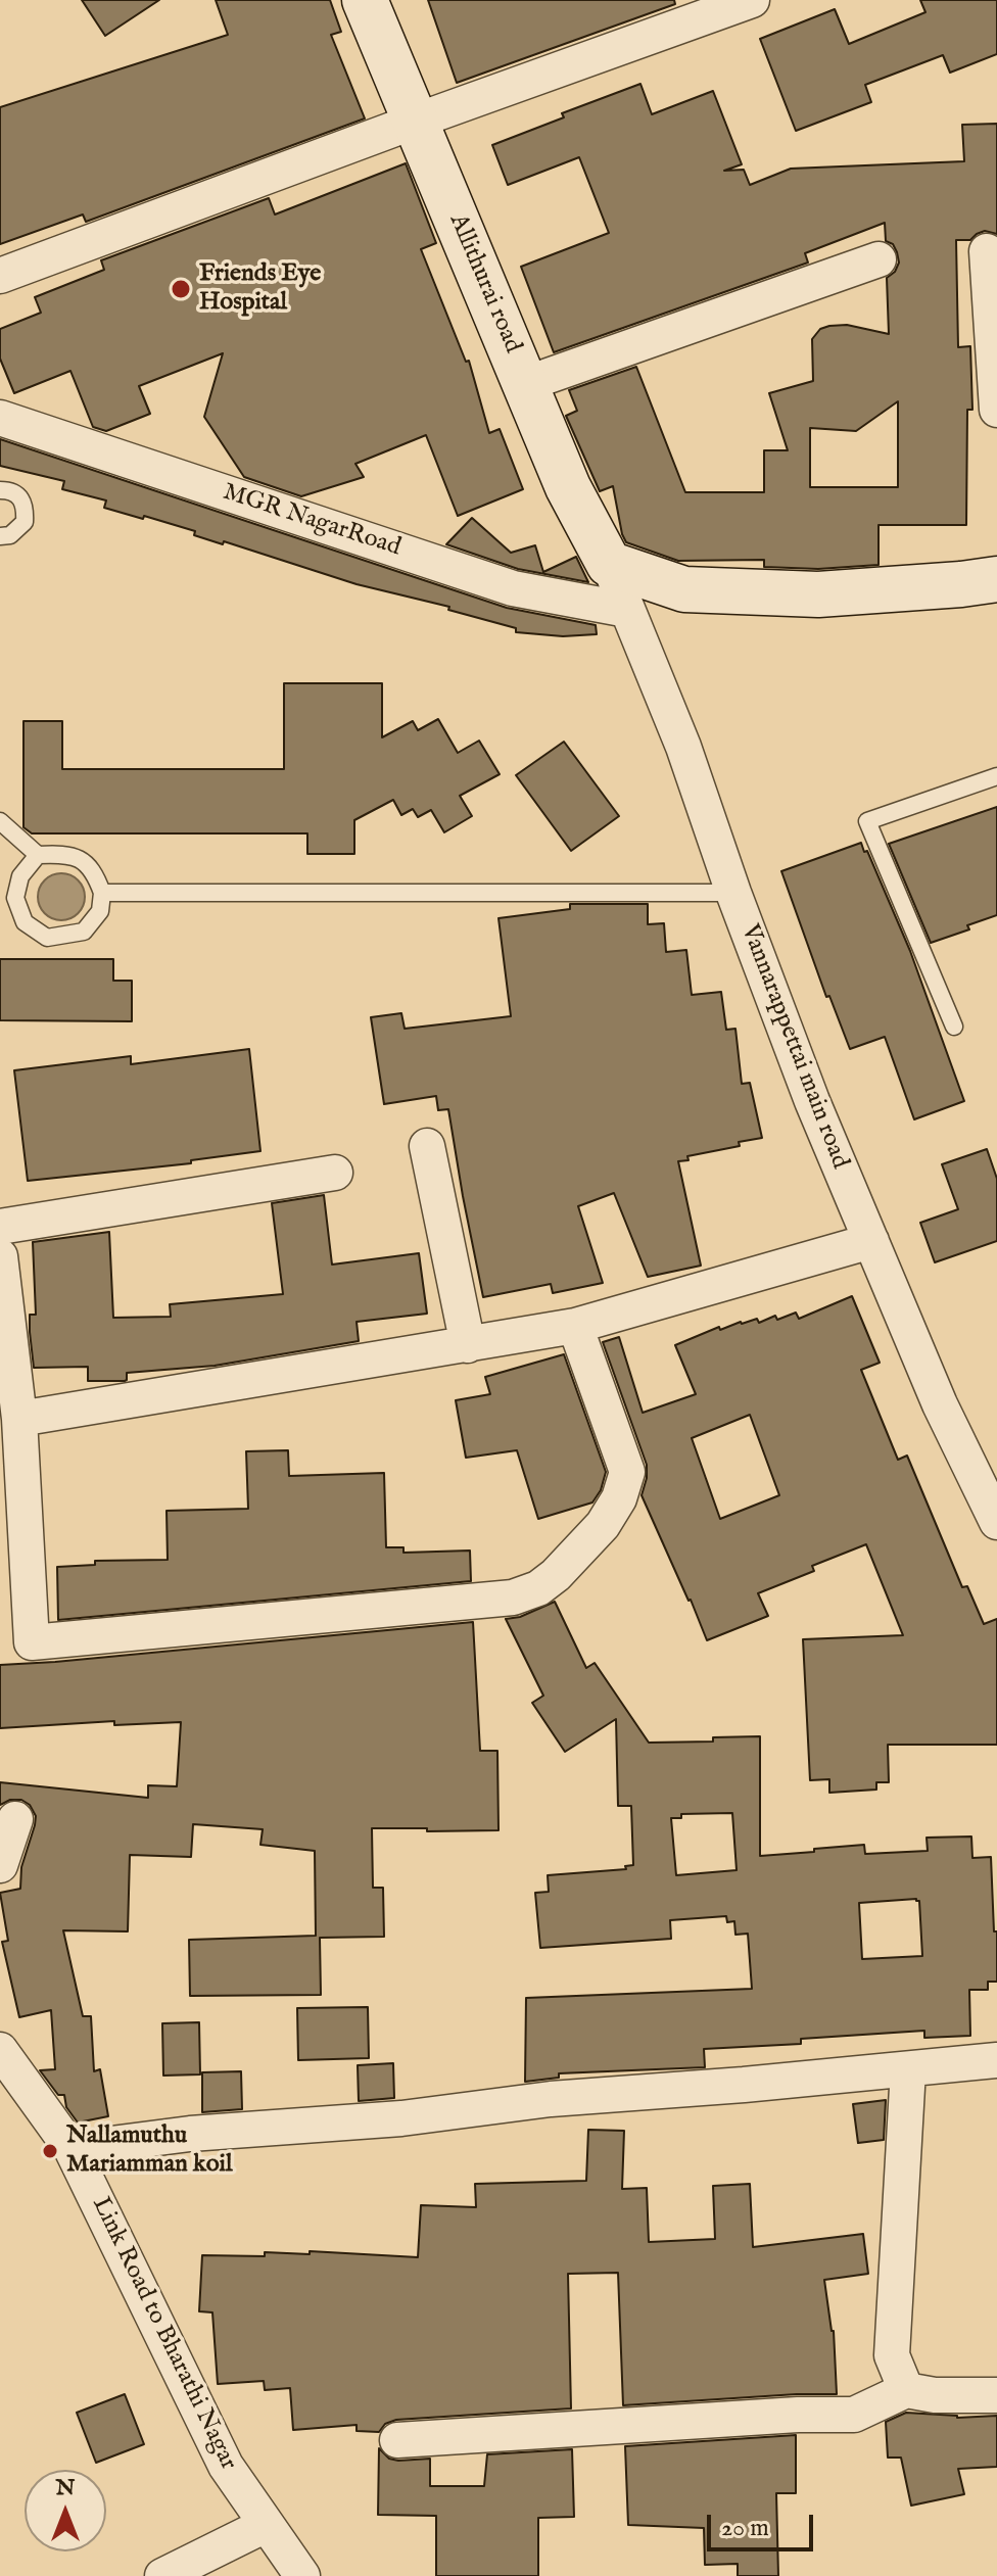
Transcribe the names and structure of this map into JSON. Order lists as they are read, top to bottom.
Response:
{
  "streets": {
    "main road": ["Allithurai road"],
    "street": ["MGR NagarRoad", "Vannarappettai main road", "Link Road to Bharathi Nagar"]
  },
  "crossings": [
    ["Allithurai road", "Vannarappettai main road"],
    ["MGR NagarRoad", "Vannarappettai main road"]
  ],
  "places": ["Friends Eye Hospital", "Nallamuthu Mariamman koil"],
  "scale_bar": "20 m",
  "north": "top"
}
